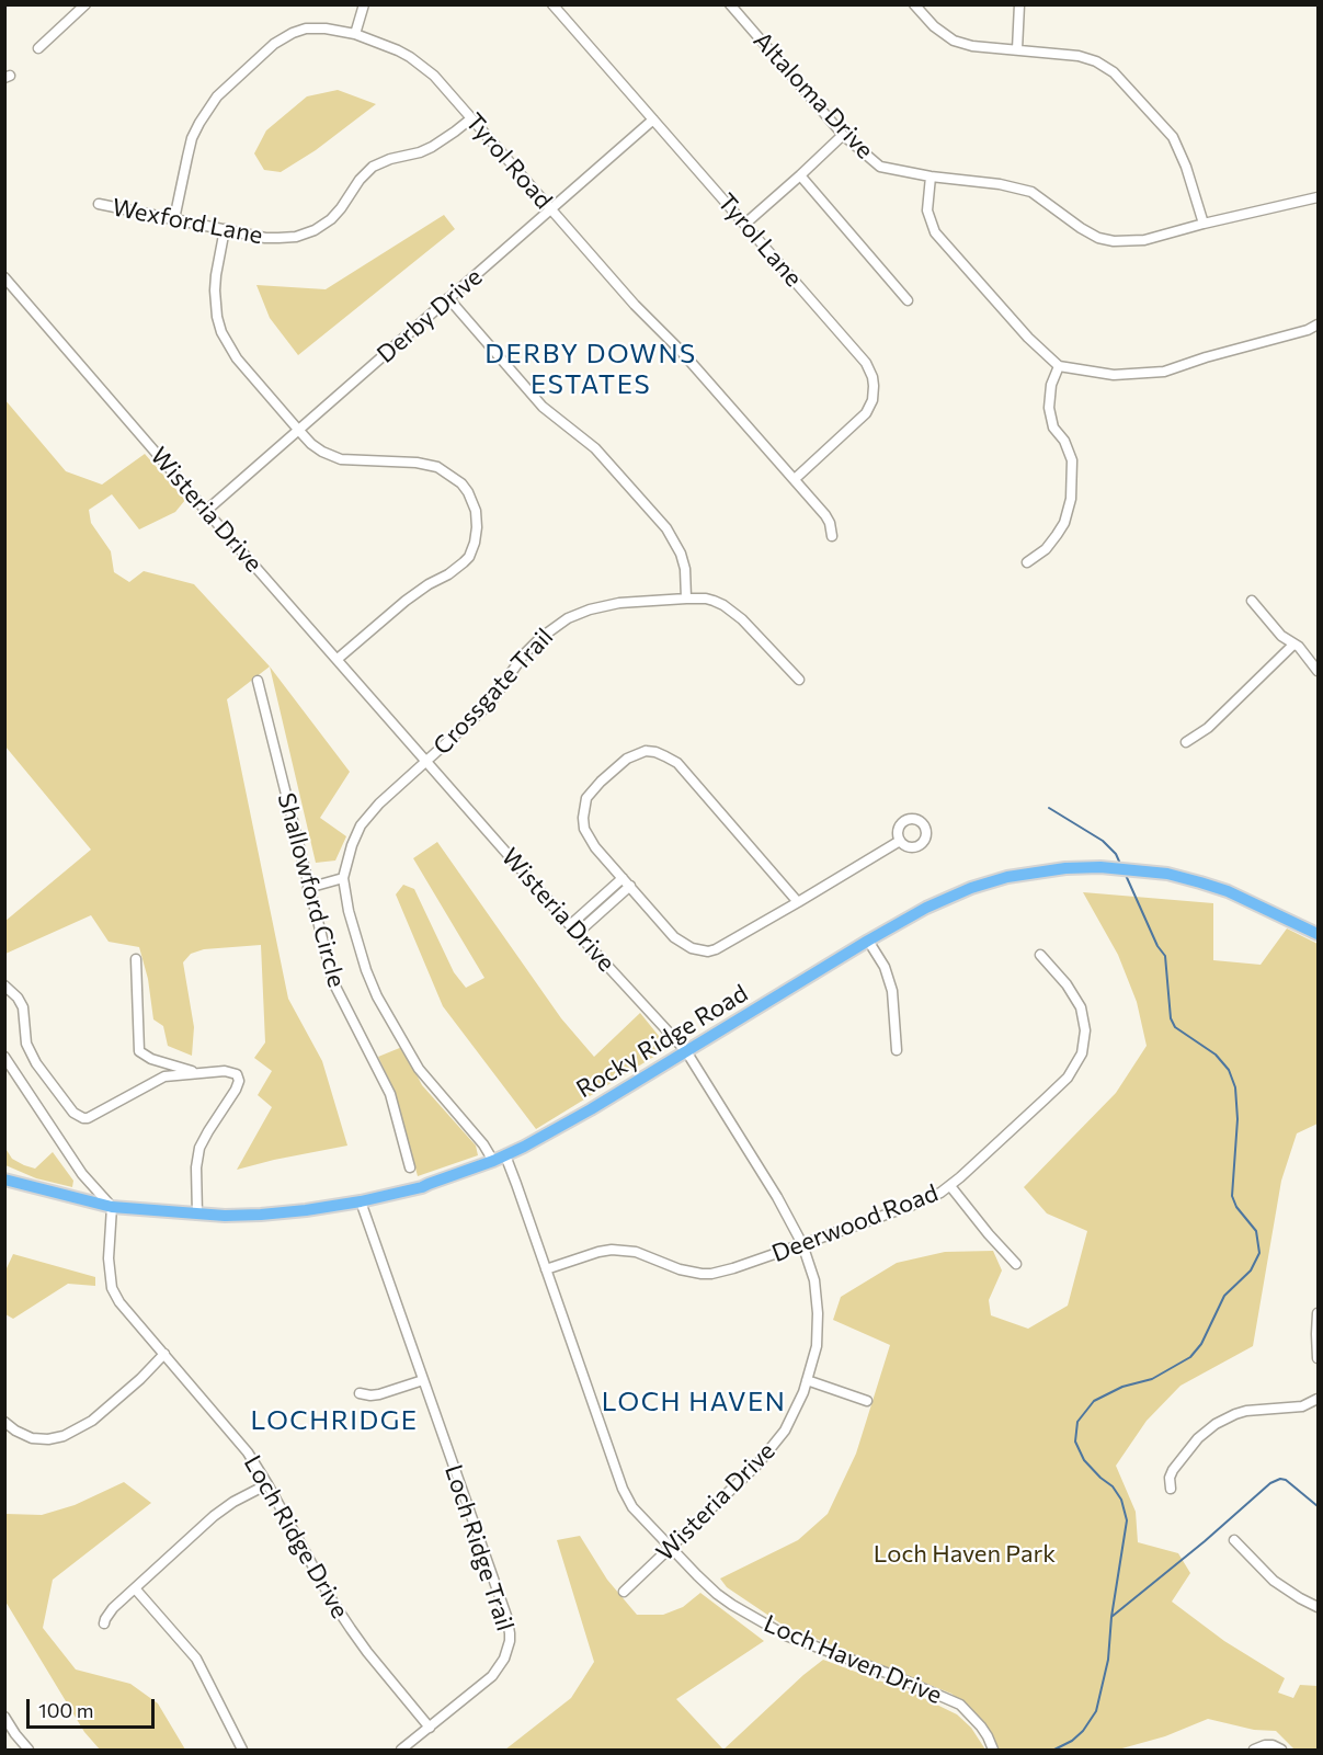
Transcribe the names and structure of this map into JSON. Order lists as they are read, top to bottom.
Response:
{
  "streets": {
    "main road": ["Rocky Ridge Road"],
    "street": [
      "Altaloma Drive",
      "Tyrol Road",
      "Wexford Lane",
      "Tyrol Lane",
      "Derby Drive",
      "Wisteria Drive",
      "Crossgate Trail",
      "Shallowford Circle",
      "Deerwood Road",
      "Loch Ridge Drive",
      "Loch Ridge Trail",
      "Loch Haven Drive"
    ]
  },
  "crossings": [
    ["Tyrol Road", "Wexford Lane"],
    ["Tyrol Road", "Tyrol Lane"],
    ["Tyrol Road", "Derby Drive"],
    ["Tyrol Lane", "Derby Drive"],
    ["Derby Drive", "Wisteria Drive"],
    ["Wisteria Drive", "Crossgate Trail"],
    ["Wisteria Drive", "Rocky Ridge Road"],
    ["Wisteria Drive", "Deerwood Road"],
    ["Wisteria Drive", "Loch Haven Drive"],
    ["Crossgate Trail", "Loch Haven Drive"],
    ["Rocky Ridge Road", "Loch Ridge Drive"],
    ["Rocky Ridge Road", "Loch Ridge Trail"],
    ["Rocky Ridge Road", "Loch Haven Drive"],
    ["Deerwood Road", "Loch Haven Drive"],
    ["Loch Ridge Drive", "Loch Ridge Trail"]
  ],
  "districts": ["DERBY DOWNS ESTATES", "LOCH HAVEN", "LOCHRIDGE"],
  "parks": ["Loch Haven Park"],
  "scale_bar": "100 m"
}
